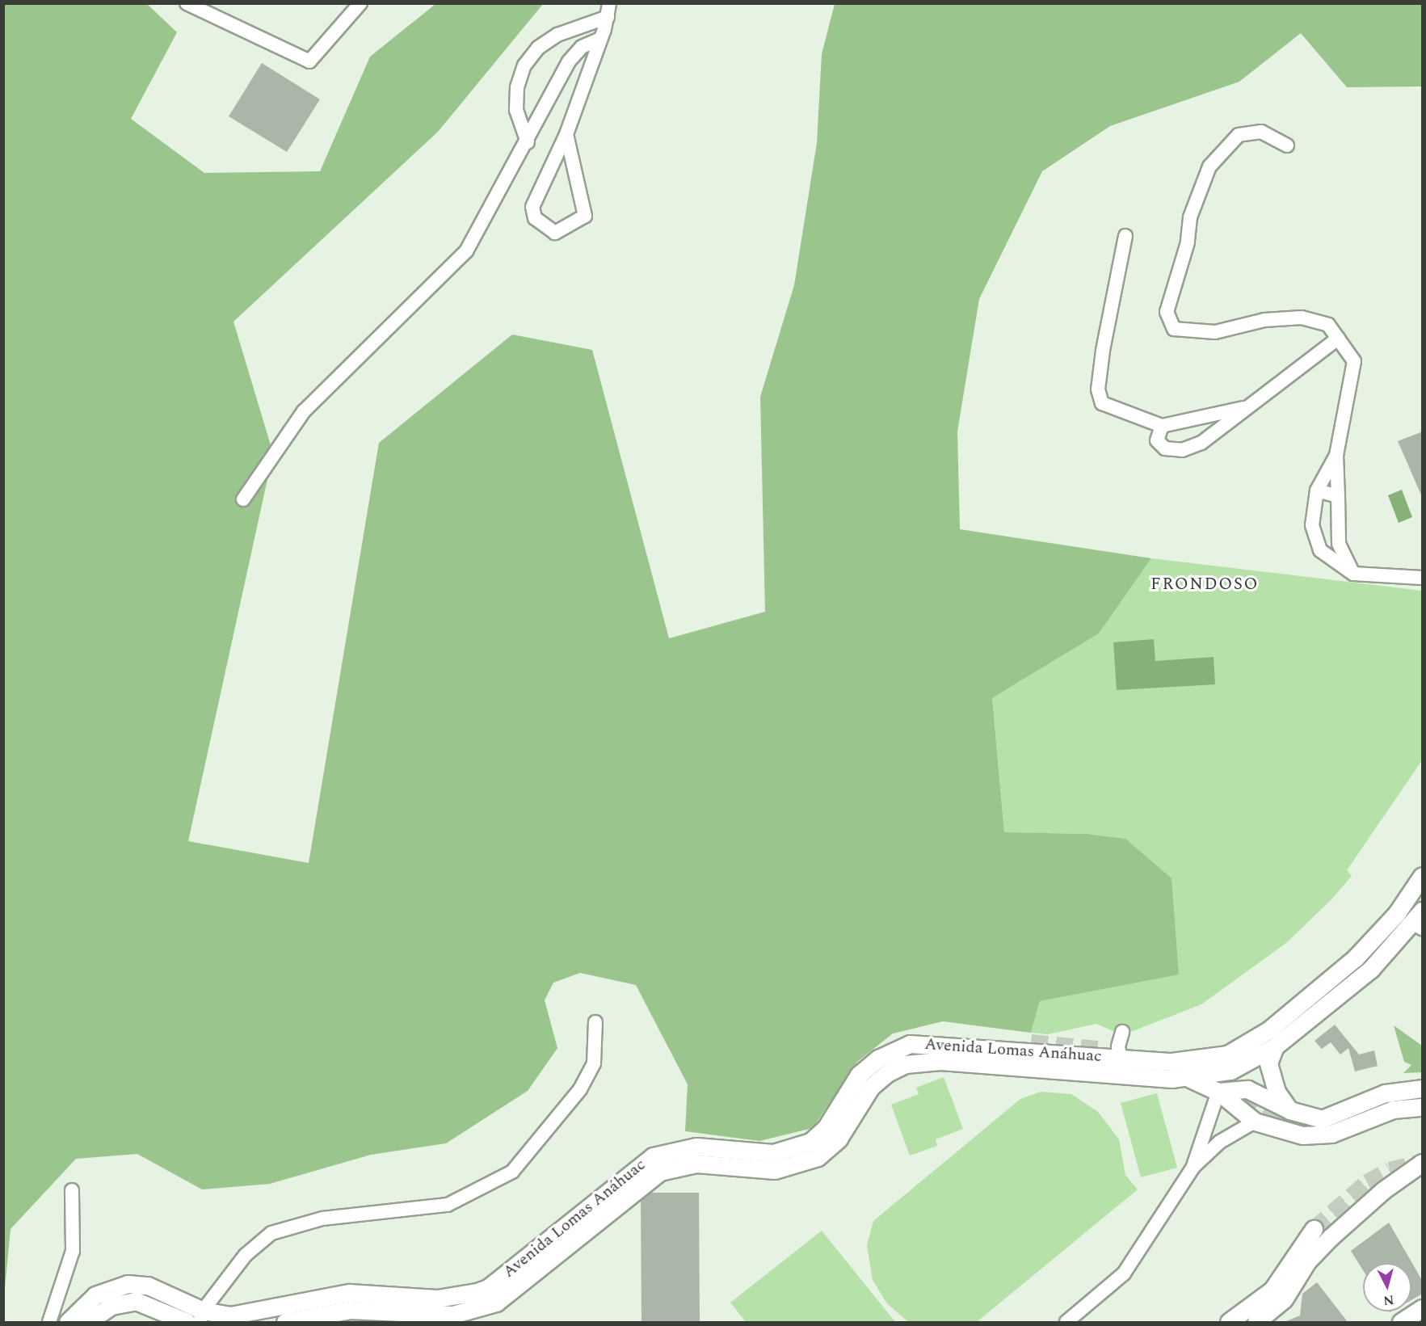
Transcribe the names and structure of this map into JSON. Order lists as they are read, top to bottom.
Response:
{
  "streets": {
    "main road": ["Avenida Lomas Anáhuac"]
  },
  "districts": ["FRONDOSO"],
  "north": "bottom"
}
